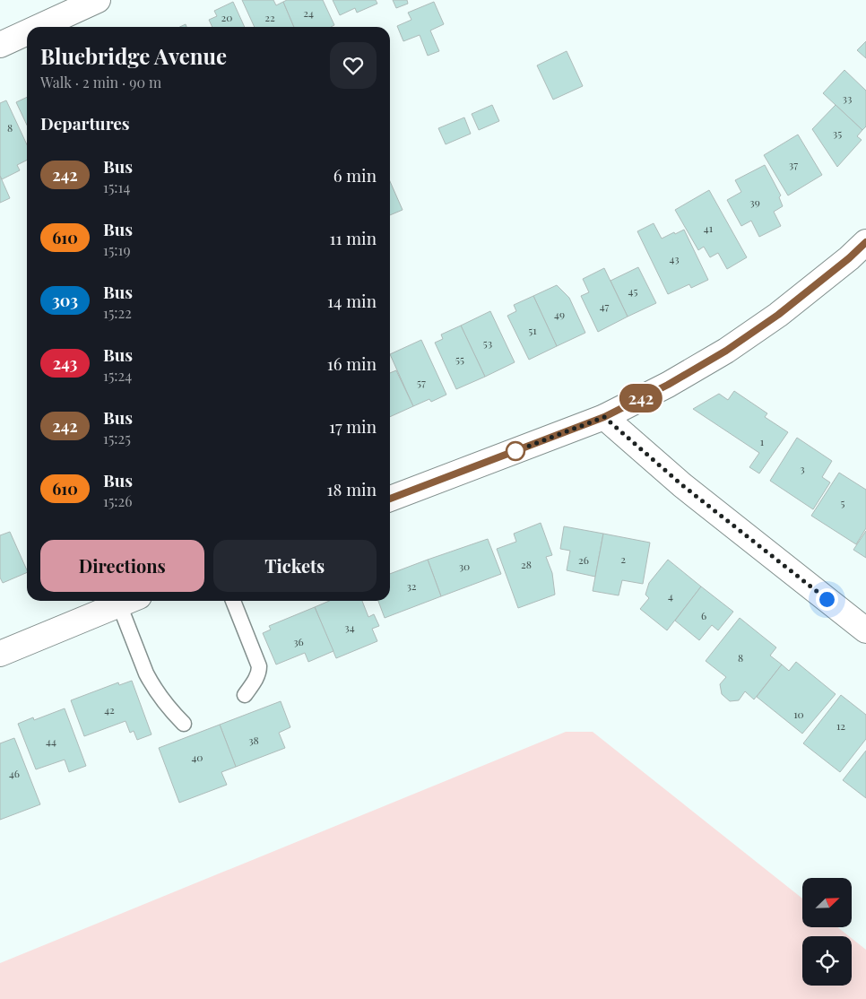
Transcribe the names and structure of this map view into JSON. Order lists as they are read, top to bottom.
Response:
{
  "lines": ["bus line 242"],
  "house_numbers": [
    "24",
    "20",
    "22",
    "33",
    "8",
    "35",
    "37",
    "39",
    "41",
    "43",
    "45",
    "47",
    "49",
    "51",
    "53",
    "55",
    "57",
    "1",
    "3",
    "5",
    "2",
    "26",
    "28",
    "30",
    "32",
    "4",
    "6",
    "34",
    "36",
    "8",
    "42",
    "10",
    "12",
    "38",
    "44",
    "40",
    "46"
  ],
  "north": "top right",
  "page": {
    "on_map": "242",
    "heading": [
      ["Bluebridge Avenue", "Walk · 2 min · 90 m"],
      "Departures"
    ],
    "list": [
      {
        "mark": "242",
        "name": "Bus",
        "note": "15:14",
        "value": "6 min"
      },
      {
        "mark": "610",
        "name": "Bus",
        "note": "15:19",
        "value": "11 min"
      },
      {
        "mark": "303",
        "name": "Bus",
        "note": "15:22",
        "value": "14 min"
      },
      {
        "mark": "243",
        "name": "Bus",
        "note": "15:24",
        "value": "16 min"
      },
      {
        "mark": "242",
        "name": "Bus",
        "note": "15:25",
        "value": "17 min"
      },
      {
        "mark": "610",
        "name": "Bus",
        "note": "15:26",
        "value": "18 min"
      }
    ],
    "buttons": ["Directions", "Tickets"]
  }
}
